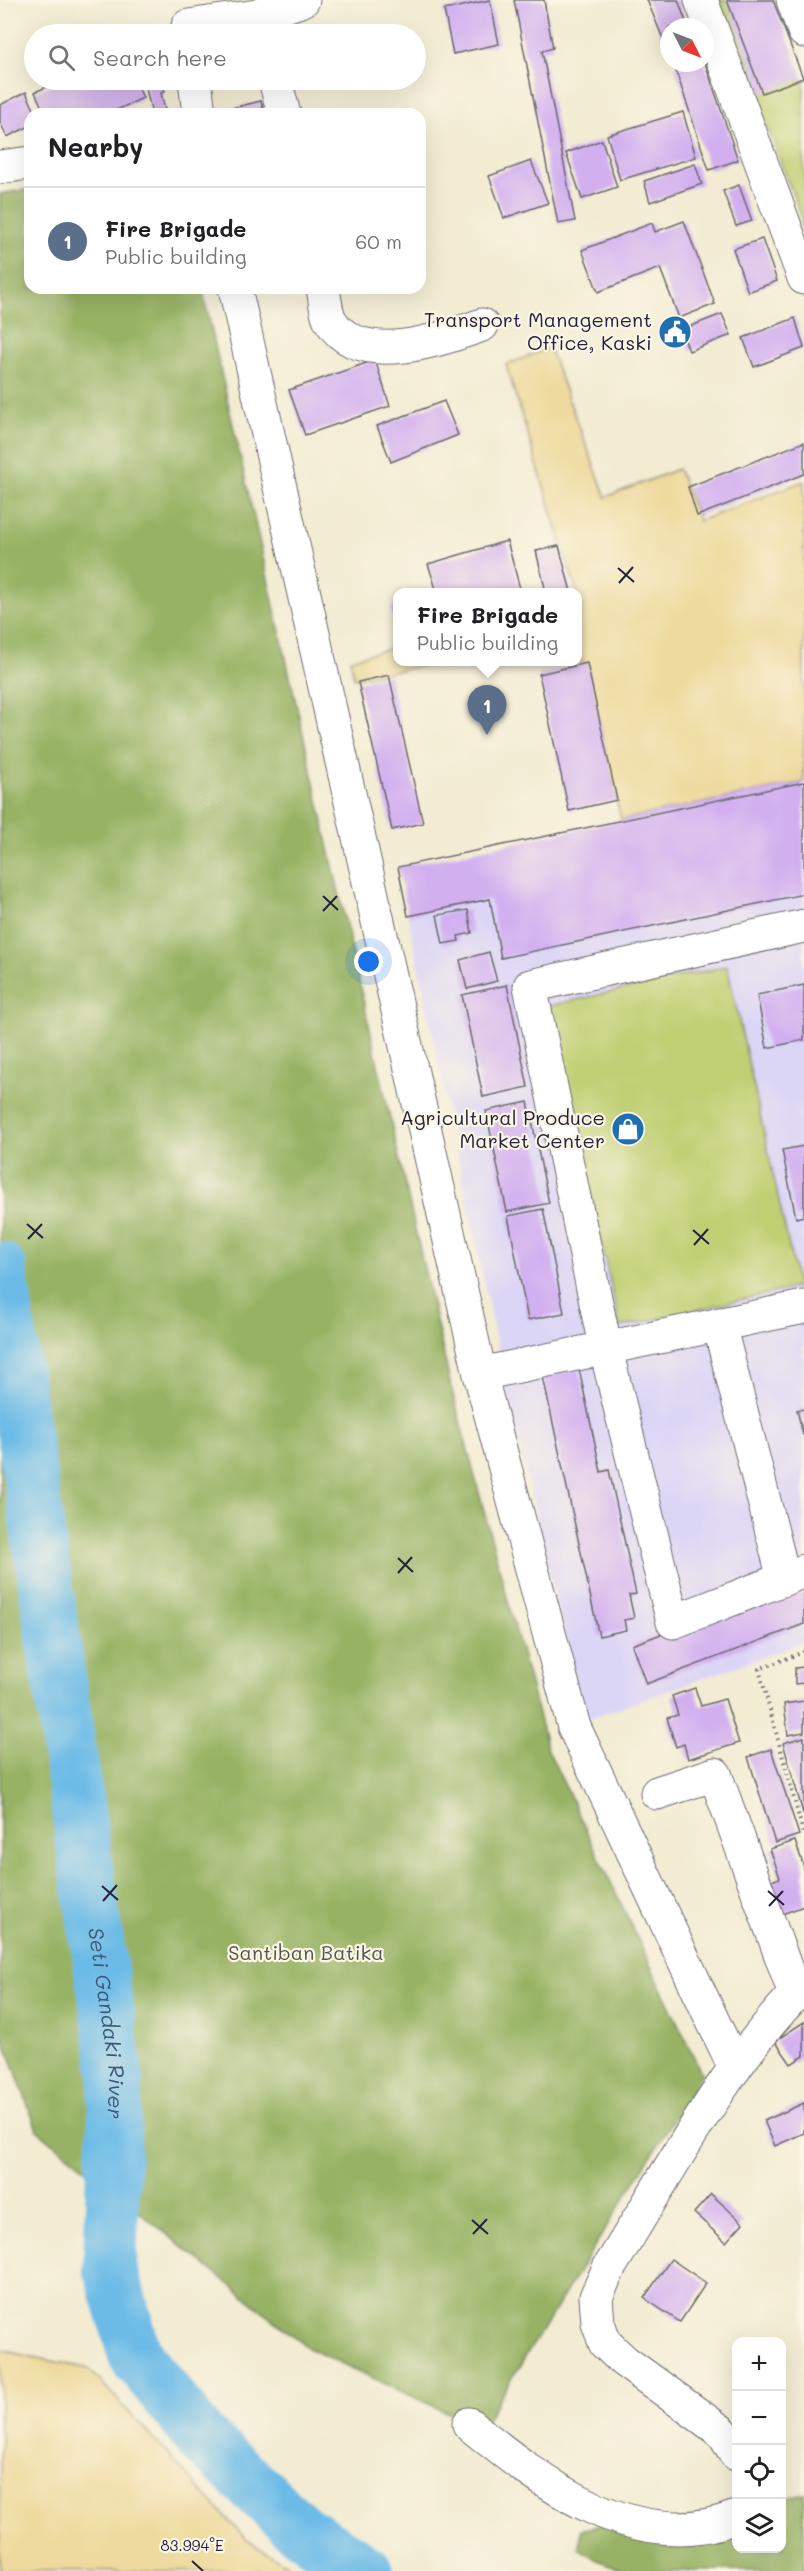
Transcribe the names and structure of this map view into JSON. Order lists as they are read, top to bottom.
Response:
{
  "water": ["Seti Gandaki River"],
  "parks": ["Santiban Batika"],
  "places": {
    "public building": ["Transport Management Office, Kaski"],
    "shop": ["Agricultural Produce Market Center"]
  },
  "north": "bottom right",
  "page": {
    "search": "Search here",
    "heading": "Nearby",
    "list": [
      {
        "mark": "1",
        "name": "Fire Brigade",
        "note": "Public building",
        "value": "60 m"
      }
    ],
    "popup": ["Fire Brigade", "Public building"],
    "pins": "1",
    "map_buttons": ["+", "−"]
  },
  "coordinates": ["83.994°E"]
}
